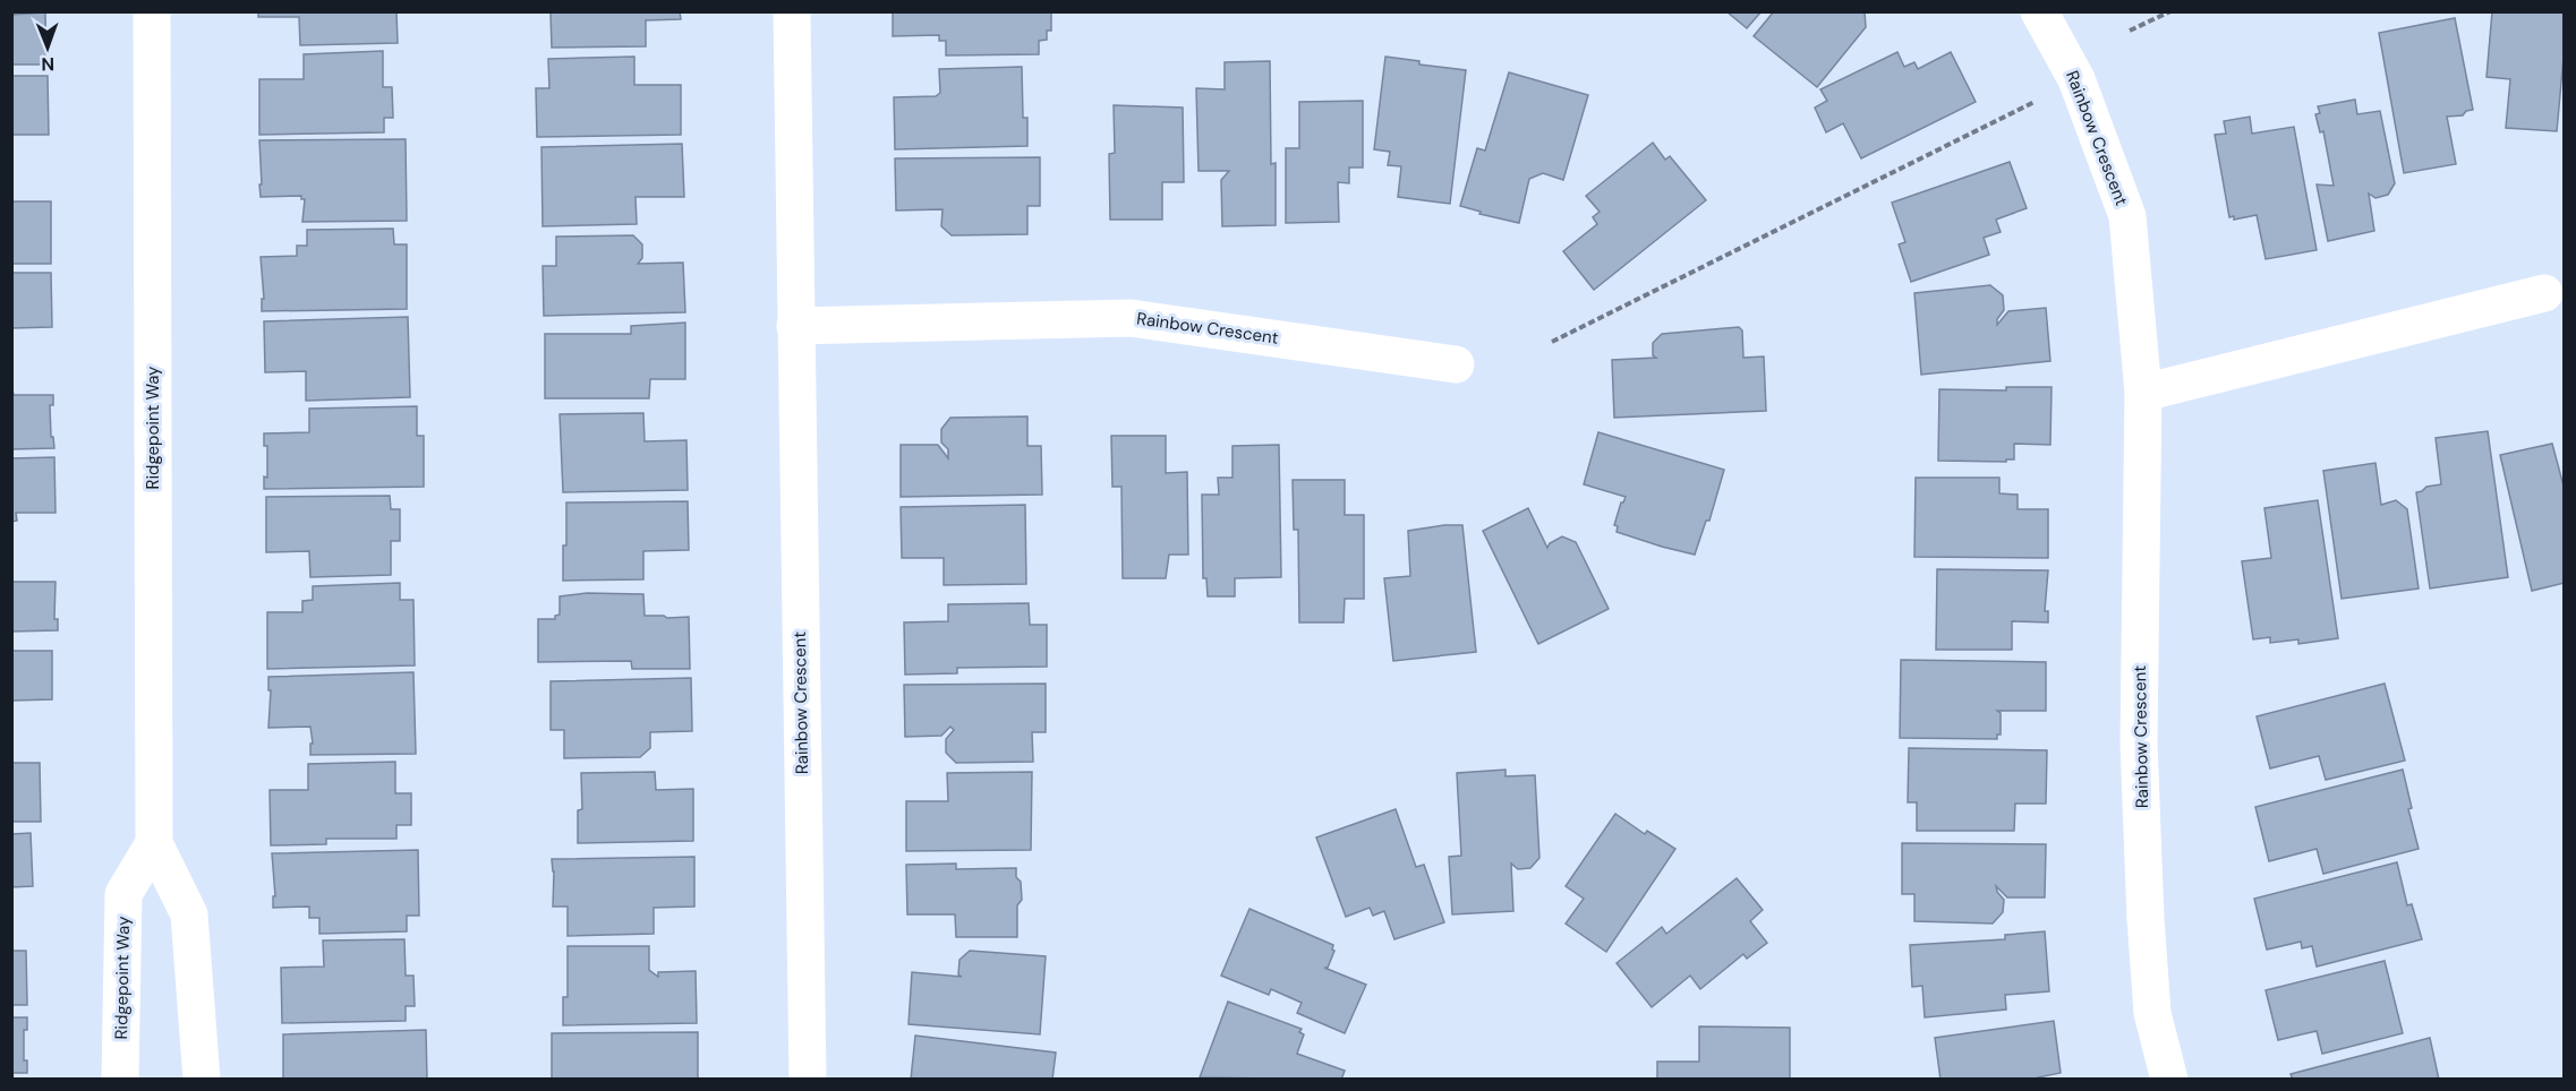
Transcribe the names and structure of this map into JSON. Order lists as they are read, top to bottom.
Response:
{
  "streets": {
    "street": ["Rainbow Crescent", "Ridgepoint Way"]
  },
  "north": "bottom"
}
